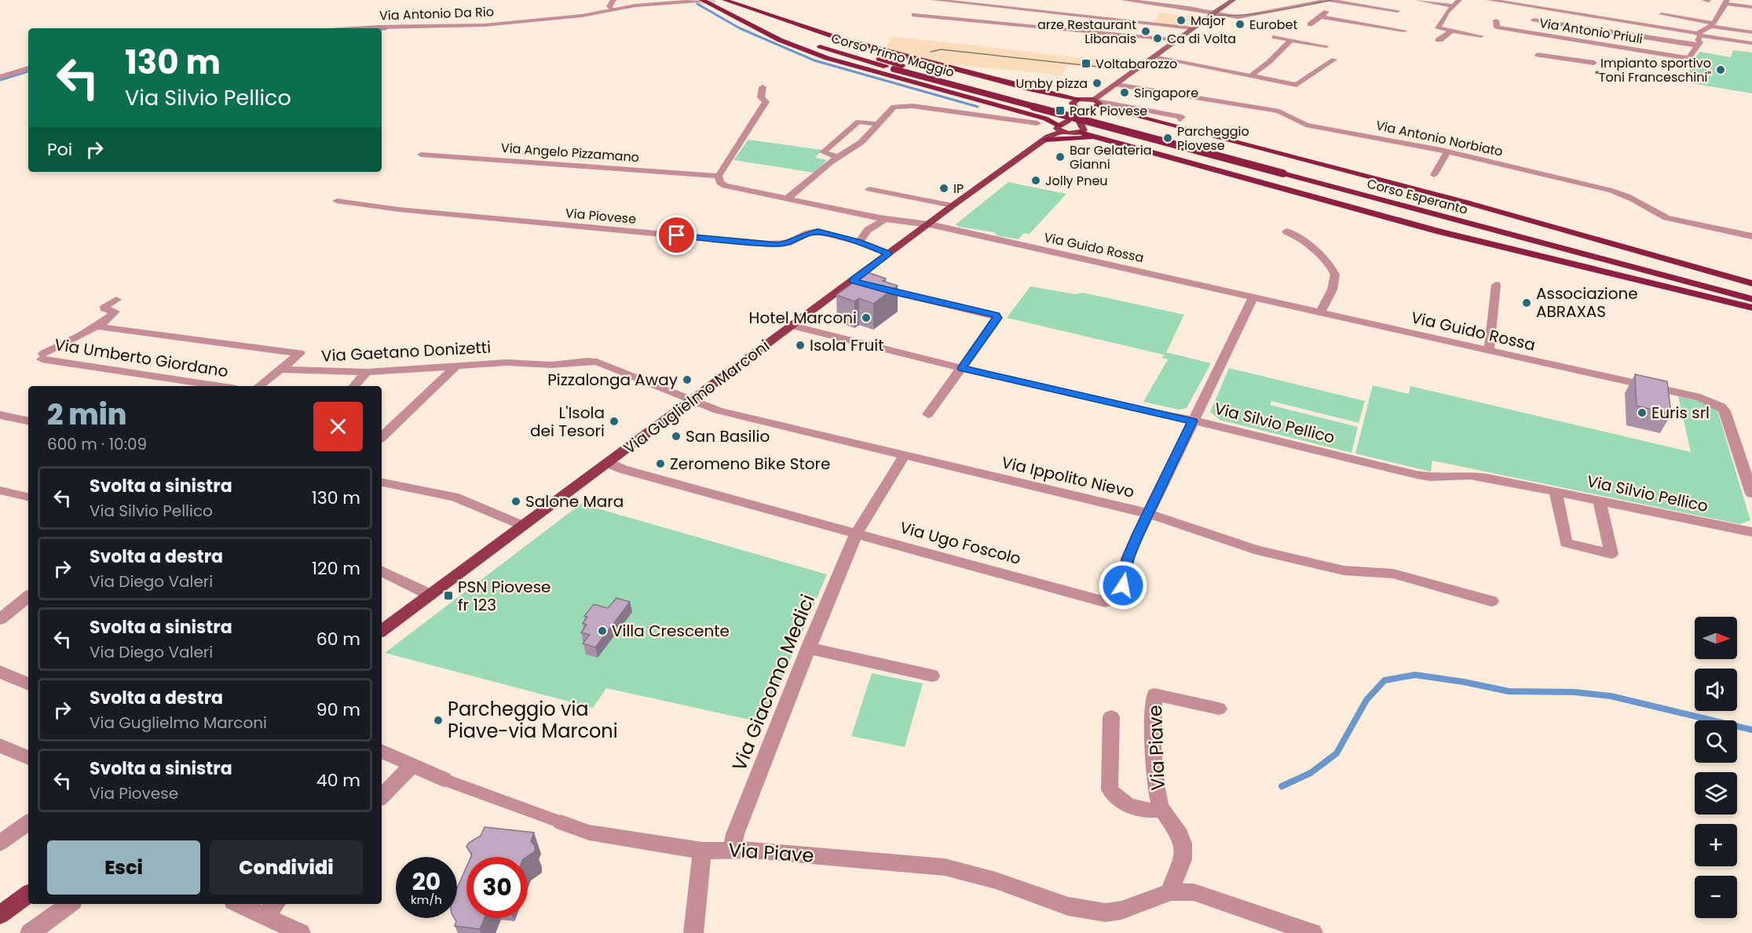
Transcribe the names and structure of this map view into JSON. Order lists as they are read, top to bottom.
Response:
{
  "streets": {
    "highway": ["Corso Primo Maggio", "Corso Esperanto"],
    "main road": ["Via Guglielmo Marconi"],
    "street": [
      "Via Antonio Da Rio",
      "Via Antonio Priuli",
      "Via Antonio Norbiato",
      "Via Angelo Pizzamano",
      "Via Piovese",
      "Via Guido Rossa",
      "Via Gaetano Donizetti",
      "Via Umberto Giordano",
      "Via Silvio Pellico",
      "Via Ippolito Nievo",
      "Via Ugo Foscolo",
      "Via Giacomo Medici",
      "Via Piave"
    ]
  },
  "crossings": [
    ["Corso Primo Maggio", "Corso Esperanto"],
    ["Via Piovese", "Via Guglielmo Marconi"],
    ["Via Guido Rossa", "Via Guglielmo Marconi"],
    ["Via Gaetano Donizetti", "Via Umberto Giordano"],
    ["Via Gaetano Donizetti", "Via Guglielmo Marconi"],
    ["Via Gaetano Donizetti", "Via Ippolito Nievo"],
    ["Via Guglielmo Marconi", "Via Silvio Pellico"],
    ["Via Guglielmo Marconi", "Via Ippolito Nievo"],
    ["Via Guglielmo Marconi", "Via Ugo Foscolo"],
    ["Via Silvio Pellico", "Via Ugo Foscolo"],
    ["Via Ippolito Nievo", "Via Ugo Foscolo"],
    ["Via Ippolito Nievo", "Via Giacomo Medici"],
    ["Via Ugo Foscolo", "Via Giacomo Medici"],
    ["Via Giacomo Medici", "Via Piave"]
  ],
  "places": {
    "other": [
      "Major",
      "Eurobet",
      "arze Restaurant Libanais",
      "Ca di Volta",
      "Impianto sportivo \"Toni Franceschini\"",
      "Umby pizza",
      "Singapore",
      "Parcheggio Piovese",
      "Bar Gelateria Gianni",
      "Jolly Pneu",
      "IP",
      "Associazione ABRAXAS",
      "Hotel Marconi",
      "Isola Fruit",
      "Pizzalonga Away",
      "Euris srl",
      "L'Isola dei Tesori",
      "San Basilio",
      "Zeromeno Bike Store",
      "Salone Mara",
      "Villa Crescente",
      "Parcheggio via Piave-via Marconi"
    ],
    "transit": ["Voltabarozzo", "Park Piovese", "PSN Piovese fr 123"]
  },
  "north": "right",
  "page": {
    "turn": ["130 m", "Via Silvio Pellico"],
    "then": "Poi",
    "heading": ["2 min", "600 m · 10:09"],
    "list": [
      {
        "name": "Svolta a sinistra",
        "note": "Via Silvio Pellico",
        "value": "130 m"
      },
      {
        "name": "Svolta a destra",
        "note": "Via Diego Valeri",
        "value": "120 m"
      },
      {
        "name": "Svolta a sinistra",
        "note": "Via Diego Valeri",
        "value": "60 m"
      },
      {
        "name": "Svolta a destra",
        "note": "Via Guglielmo Marconi",
        "value": "90 m"
      },
      {
        "name": "Svolta a sinistra",
        "note": "Via Piovese",
        "value": "40 m"
      }
    ],
    "map_buttons": ["+", "−"],
    "buttons": ["Esci", "Condividi"],
    "speed": "20 km/h",
    "limit": "30"
  }
}
